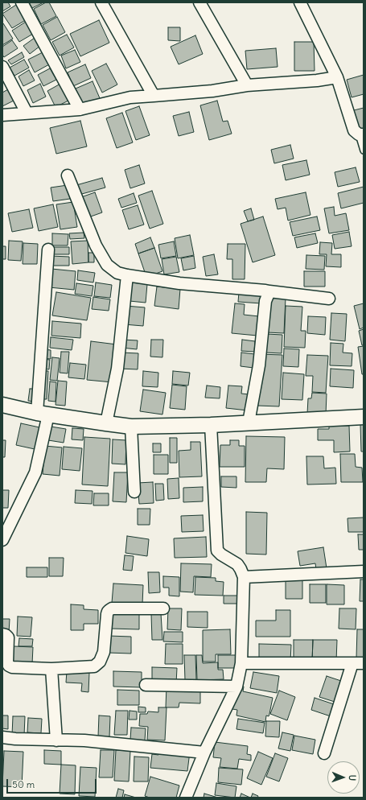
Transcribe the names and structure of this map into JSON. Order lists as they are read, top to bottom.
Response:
{
  "scale_bar": "50 m",
  "north": "right"
}
